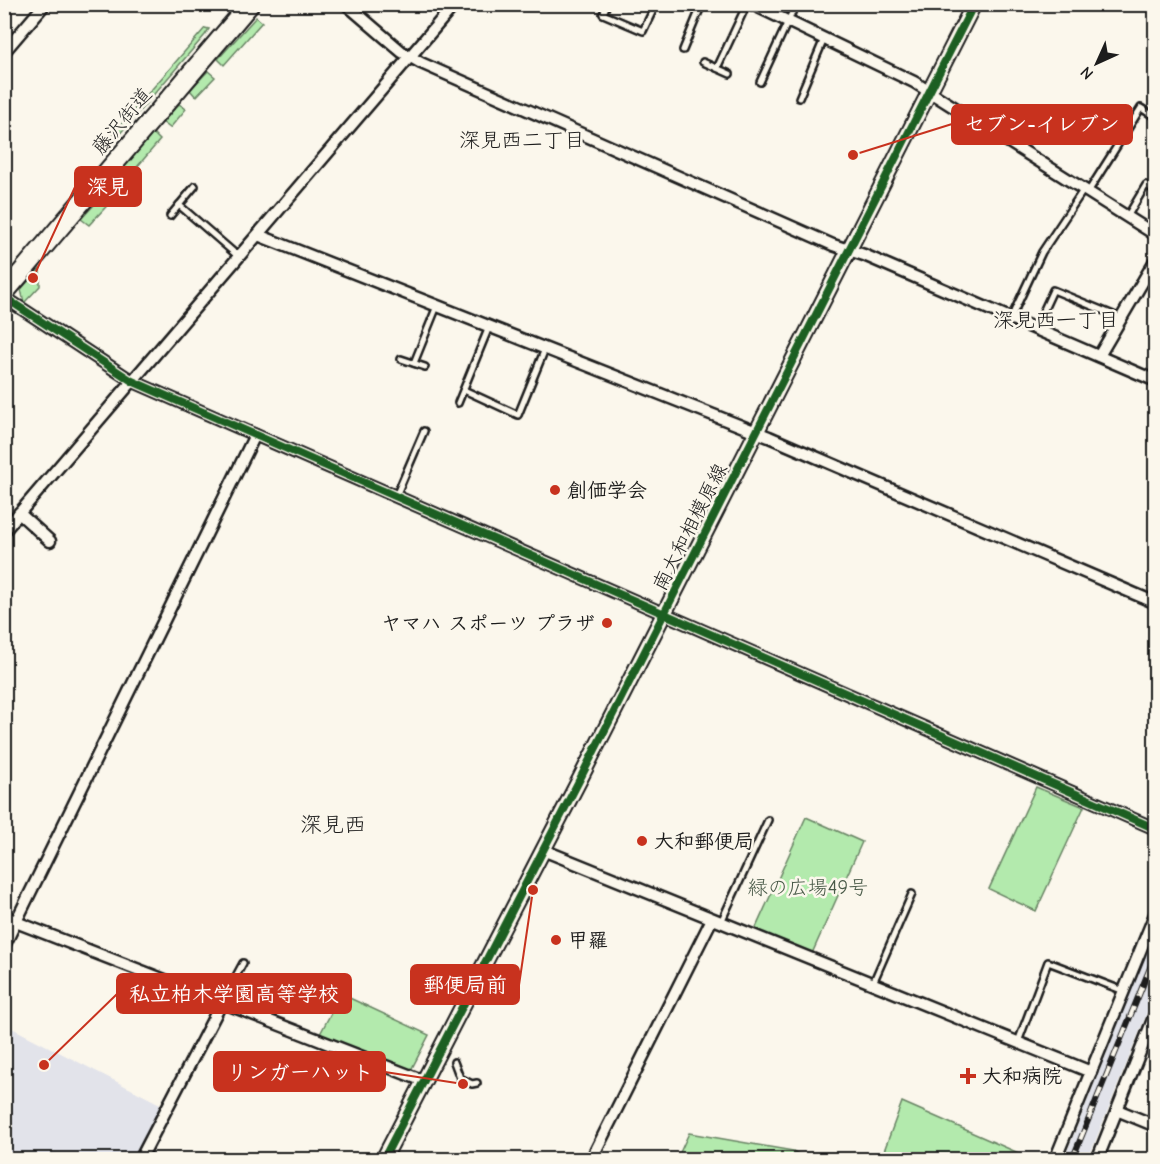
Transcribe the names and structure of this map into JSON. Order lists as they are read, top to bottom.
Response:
{
  "streets": {
    "highway": ["藤沢街道"],
    "street": ["南大和相模原線"]
  },
  "districts": ["深見西二丁目", "深見西一丁目", "深見西"],
  "parks": ["緑の広場49号"],
  "places": {
    "other": [
      "セブン-イレブン",
      "深見",
      "創価学会",
      "ヤマハ スポーツ プラザ",
      "大和郵便局",
      "郵便局前",
      "甲羅",
      "私立柏木学園高等学校",
      "リンガーハット"
    ],
    "health": ["大和病院"]
  },
  "north": "bottom left"
}
